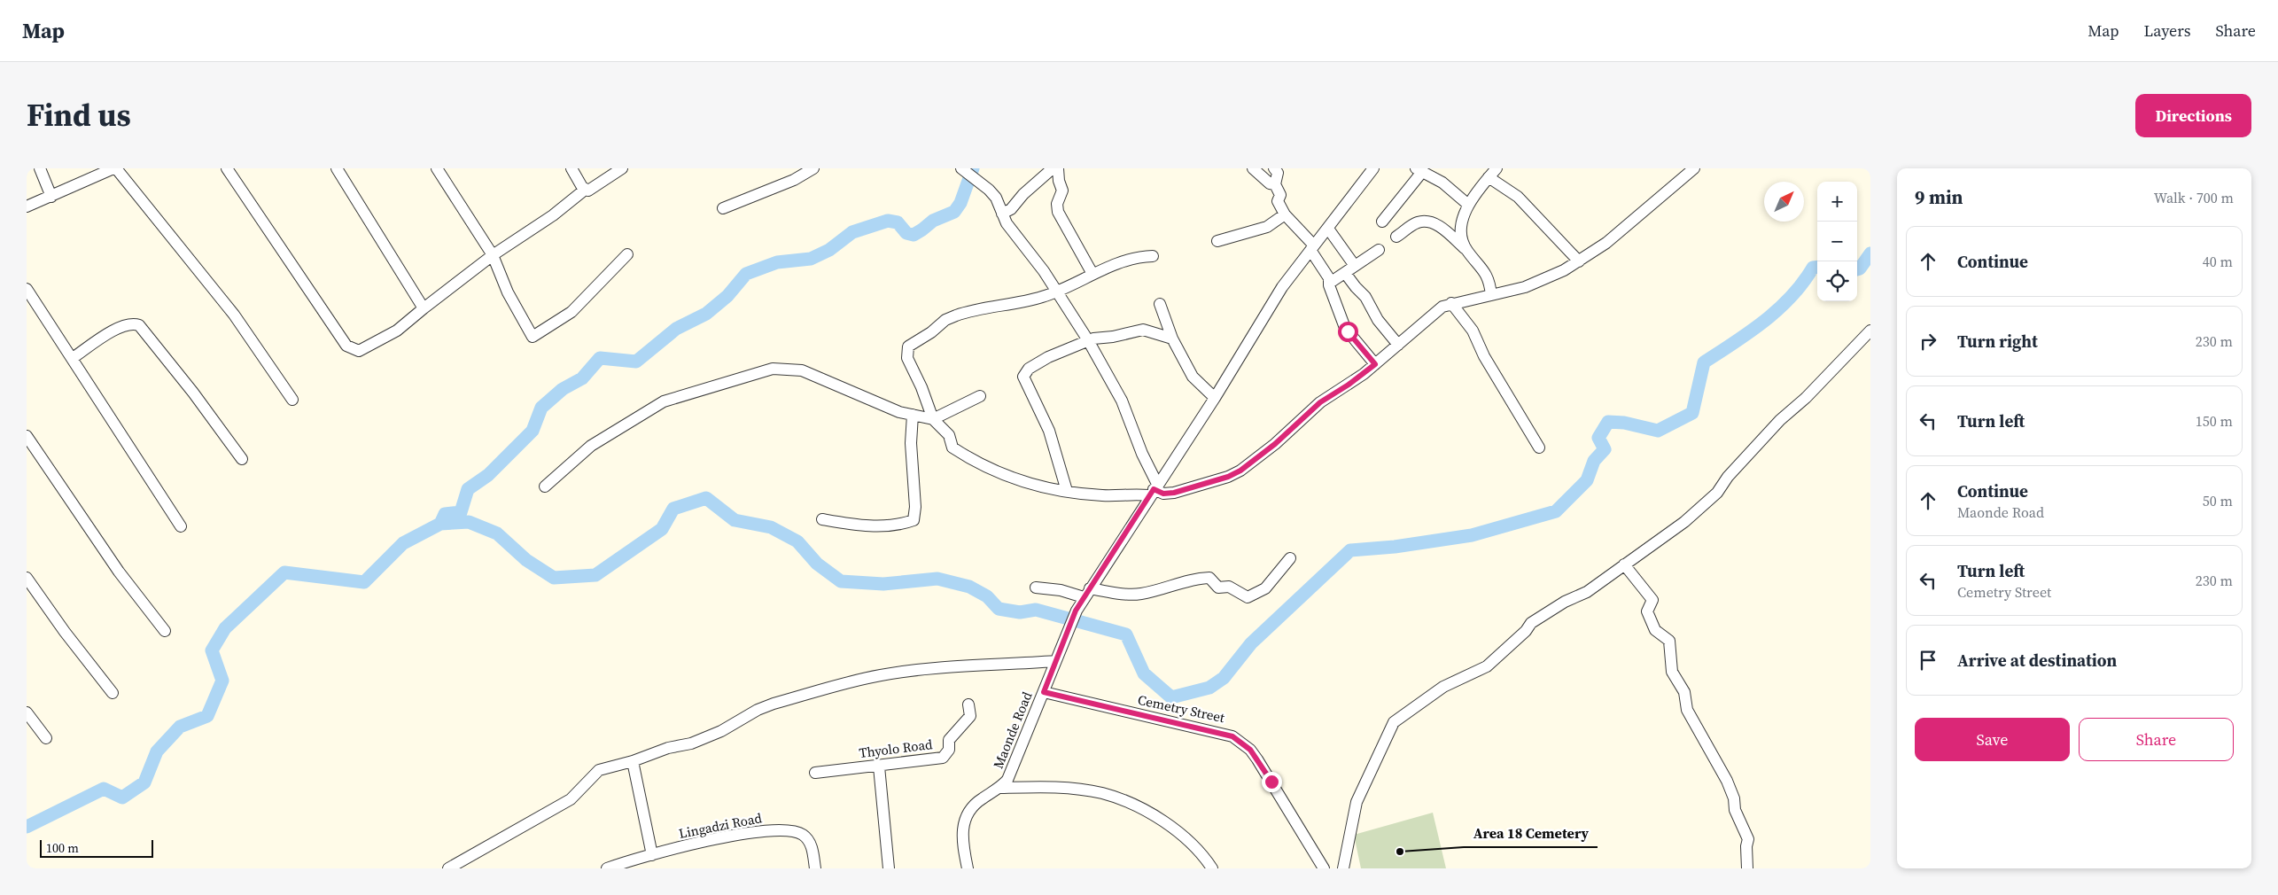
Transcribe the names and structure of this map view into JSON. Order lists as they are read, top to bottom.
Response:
{
  "streets": {
    "street": [
      "Cemetry Street",
      "Maonde Road",
      "Thyolo Road",
      "Lingadzi Road"
    ]
  },
  "crossings": [
    ["Cemetry Street", "Maonde Road"]
  ],
  "places": ["Area 18 Cemetery"],
  "scale_bar": "100 m",
  "north": "top right",
  "page": {
    "header": "Map",
    "nav": ["Map", "Layers", "Share"],
    "title": "Find us",
    "buttons": [
      "Directions",
      ["Save", "Share"]
    ],
    "heading": ["9 min", "Walk · 700 m"],
    "map_buttons": ["+", "−"],
    "list": [
      ["Continue", "40 m"],
      ["Turn right", "230 m"],
      ["Turn left", "150 m"],
      ["Continue", "Maonde Road", "50 m"],
      ["Turn left", "Cemetry Street", "230 m"],
      "Arrive at destination"
    ],
    "scale": "100 m"
  }
}
